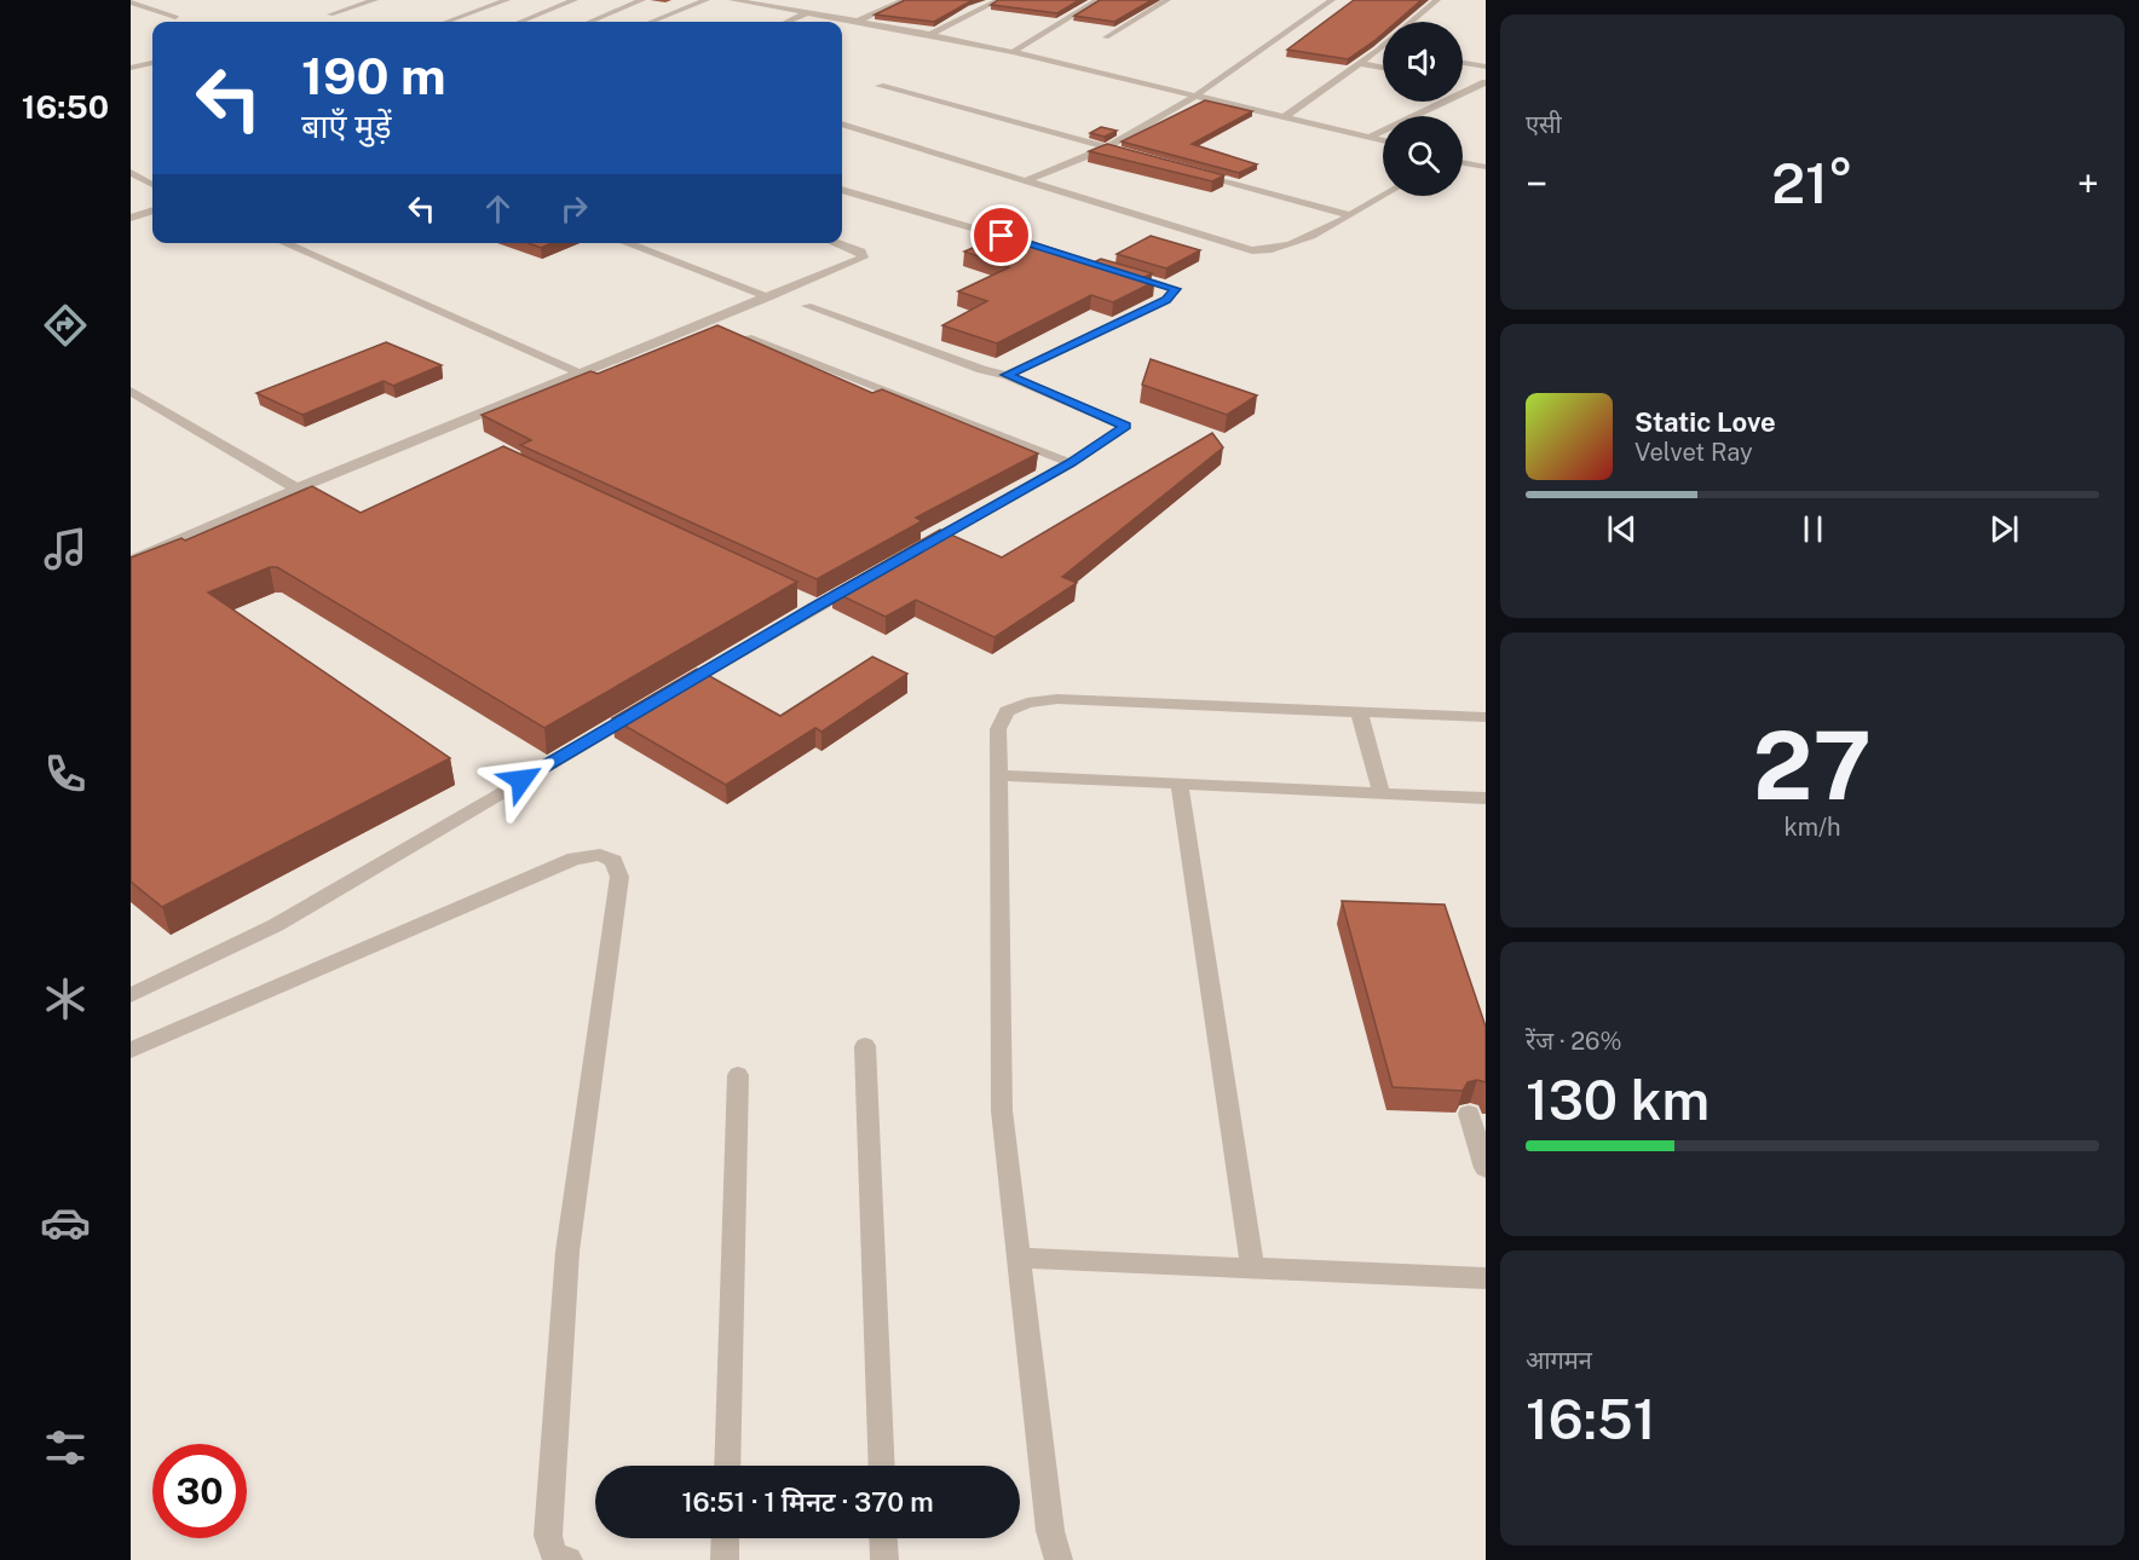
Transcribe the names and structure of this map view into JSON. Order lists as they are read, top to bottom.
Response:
{
  "page": {
    "tabs": "16:50",
    "tile": [
      "एसी",
      ["27", "km/h"],
      ["रेंज · 26%", "130 km"],
      ["आगमन", "16:51"]
    ],
    "turn": ["190 m", "बाएँ मुड़ें"],
    "heat": ["−", "21°", "+"],
    "song": ["Static Love", "Velvet Ray"],
    "limit": "30",
    "trip": "16:51 · 1 मिनट · 370 m"
  }
}
